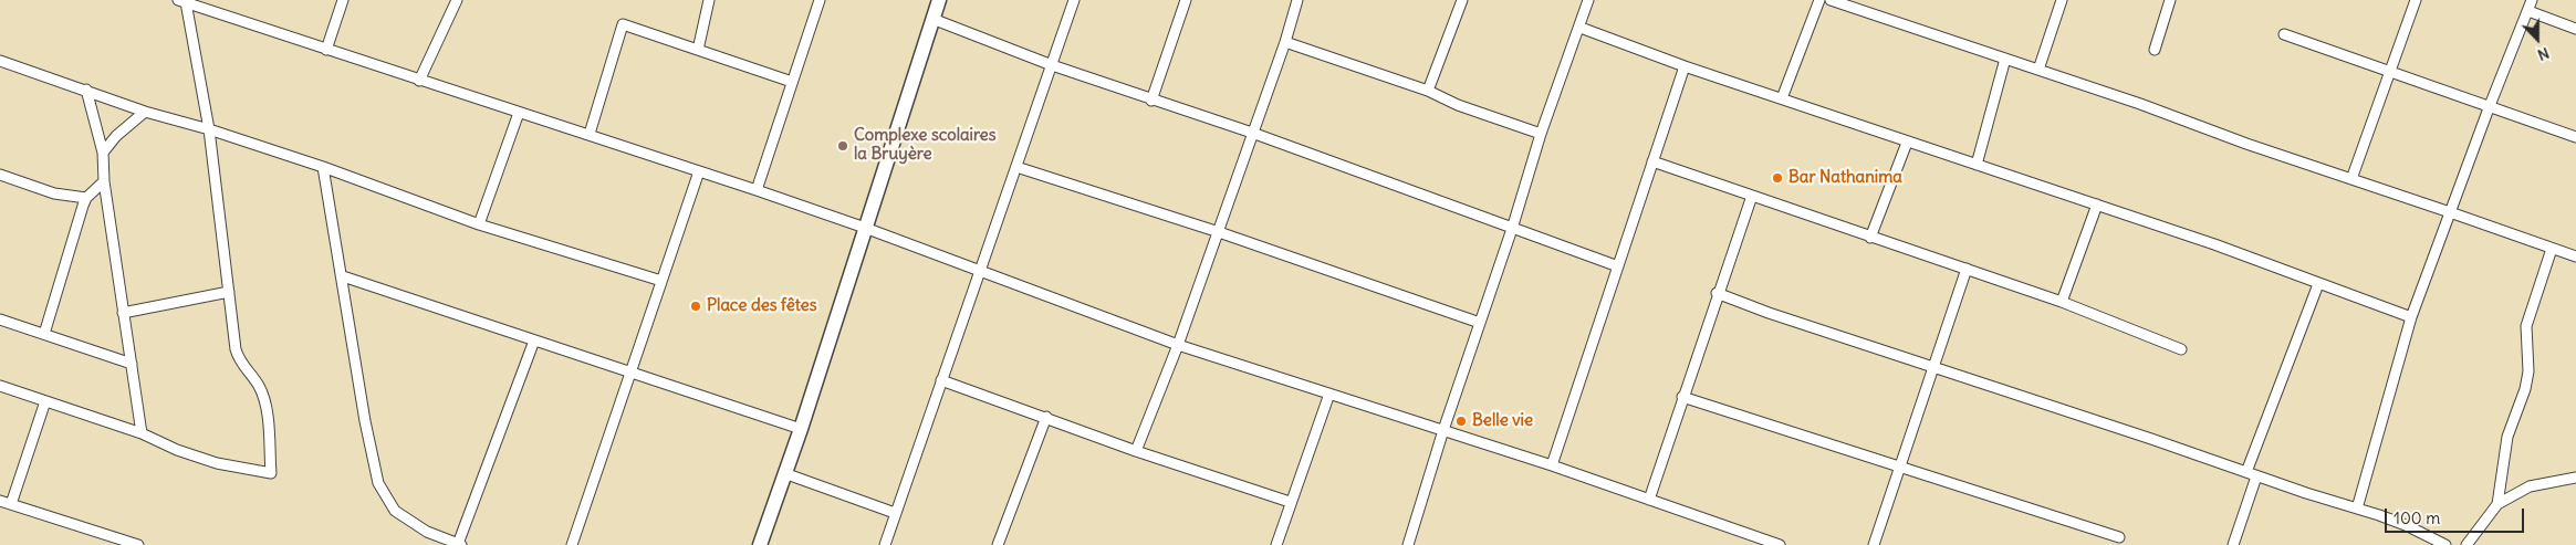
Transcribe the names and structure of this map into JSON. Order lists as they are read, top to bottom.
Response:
{
  "places": [
    "Complexe scolaires la Bruyère",
    "Bar Nathanima",
    "Place des fêtes",
    "Belle vie"
  ],
  "scale_bar": "100 m",
  "north": "bottom"
}
